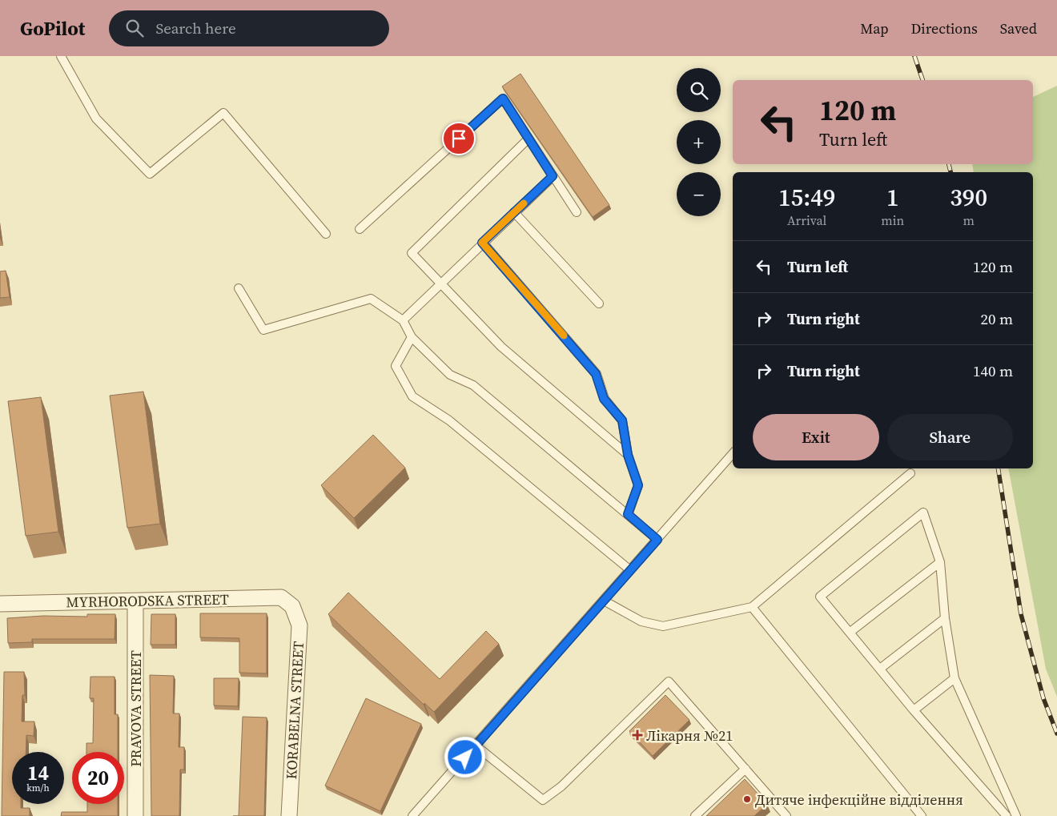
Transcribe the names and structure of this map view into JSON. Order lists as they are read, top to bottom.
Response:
{
  "streets": {
    "street": ["MYRHORODSKA STREET", "PRAVOVA STREET", "KORABELNA STREET"]
  },
  "crossings": [
    ["MYRHORODSKA STREET", "PRAVOVA STREET"],
    ["MYRHORODSKA STREET", "KORABELNA STREET"]
  ],
  "places": {
    "health": ["Лікарня №21"],
    "other": ["Дитяче інфекційне відділення"]
  },
  "page": {
    "header": "GoPilot",
    "search": "Search here",
    "nav": ["Map", "Directions", "Saved"],
    "map_buttons": ["+", "−"],
    "turn": ["120 m", "Turn left"],
    "eta": [
      "15:49",
      "Arrival",
      "1",
      "min",
      "390",
      "m"
    ],
    "list": [
      {
        "name": "Turn left",
        "value": "120 m"
      },
      {
        "name": "Turn right",
        "value": "20 m"
      },
      {
        "name": "Turn right",
        "value": "140 m"
      }
    ],
    "buttons": ["Exit", "Share"],
    "speed": "14 km/h",
    "limit": "20"
  }
}
